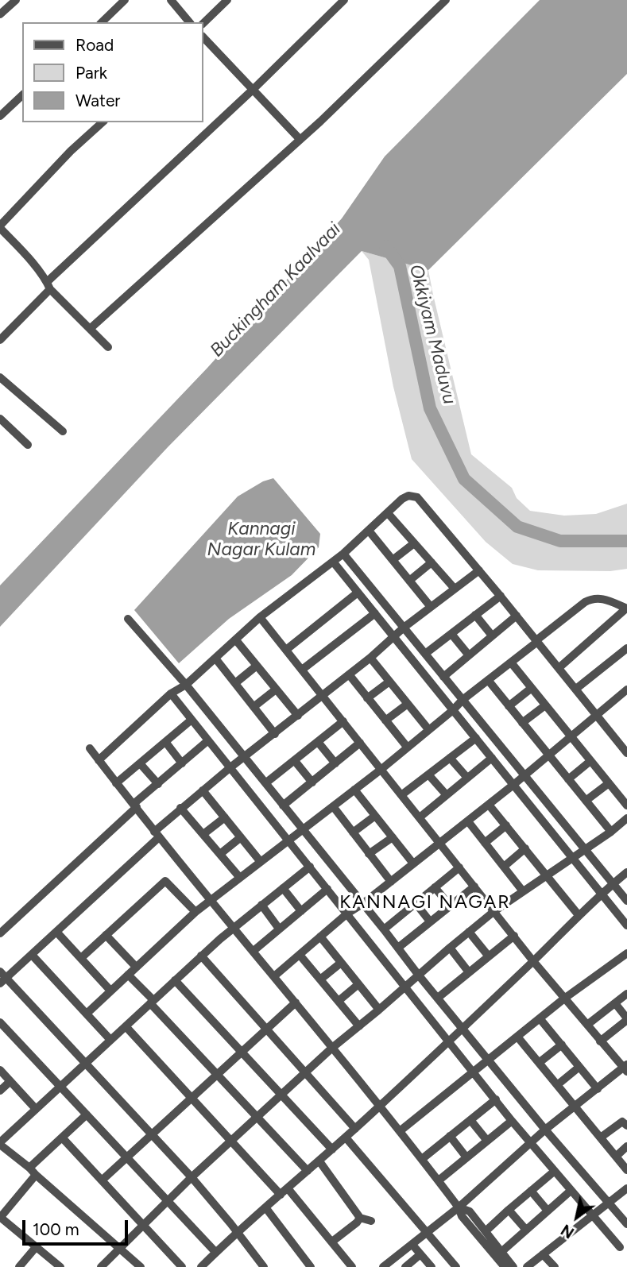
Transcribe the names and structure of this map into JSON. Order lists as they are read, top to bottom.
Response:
{
  "districts": ["KANNAGI NAGAR"],
  "water": ["Buckingham Kaalvaai", "Okkiyam Maduvu", "Kannagi Nagar Kulam"],
  "legend": ["Road", "Park", "Water"],
  "scale_bar": "100 m",
  "north": "bottom left"
}
